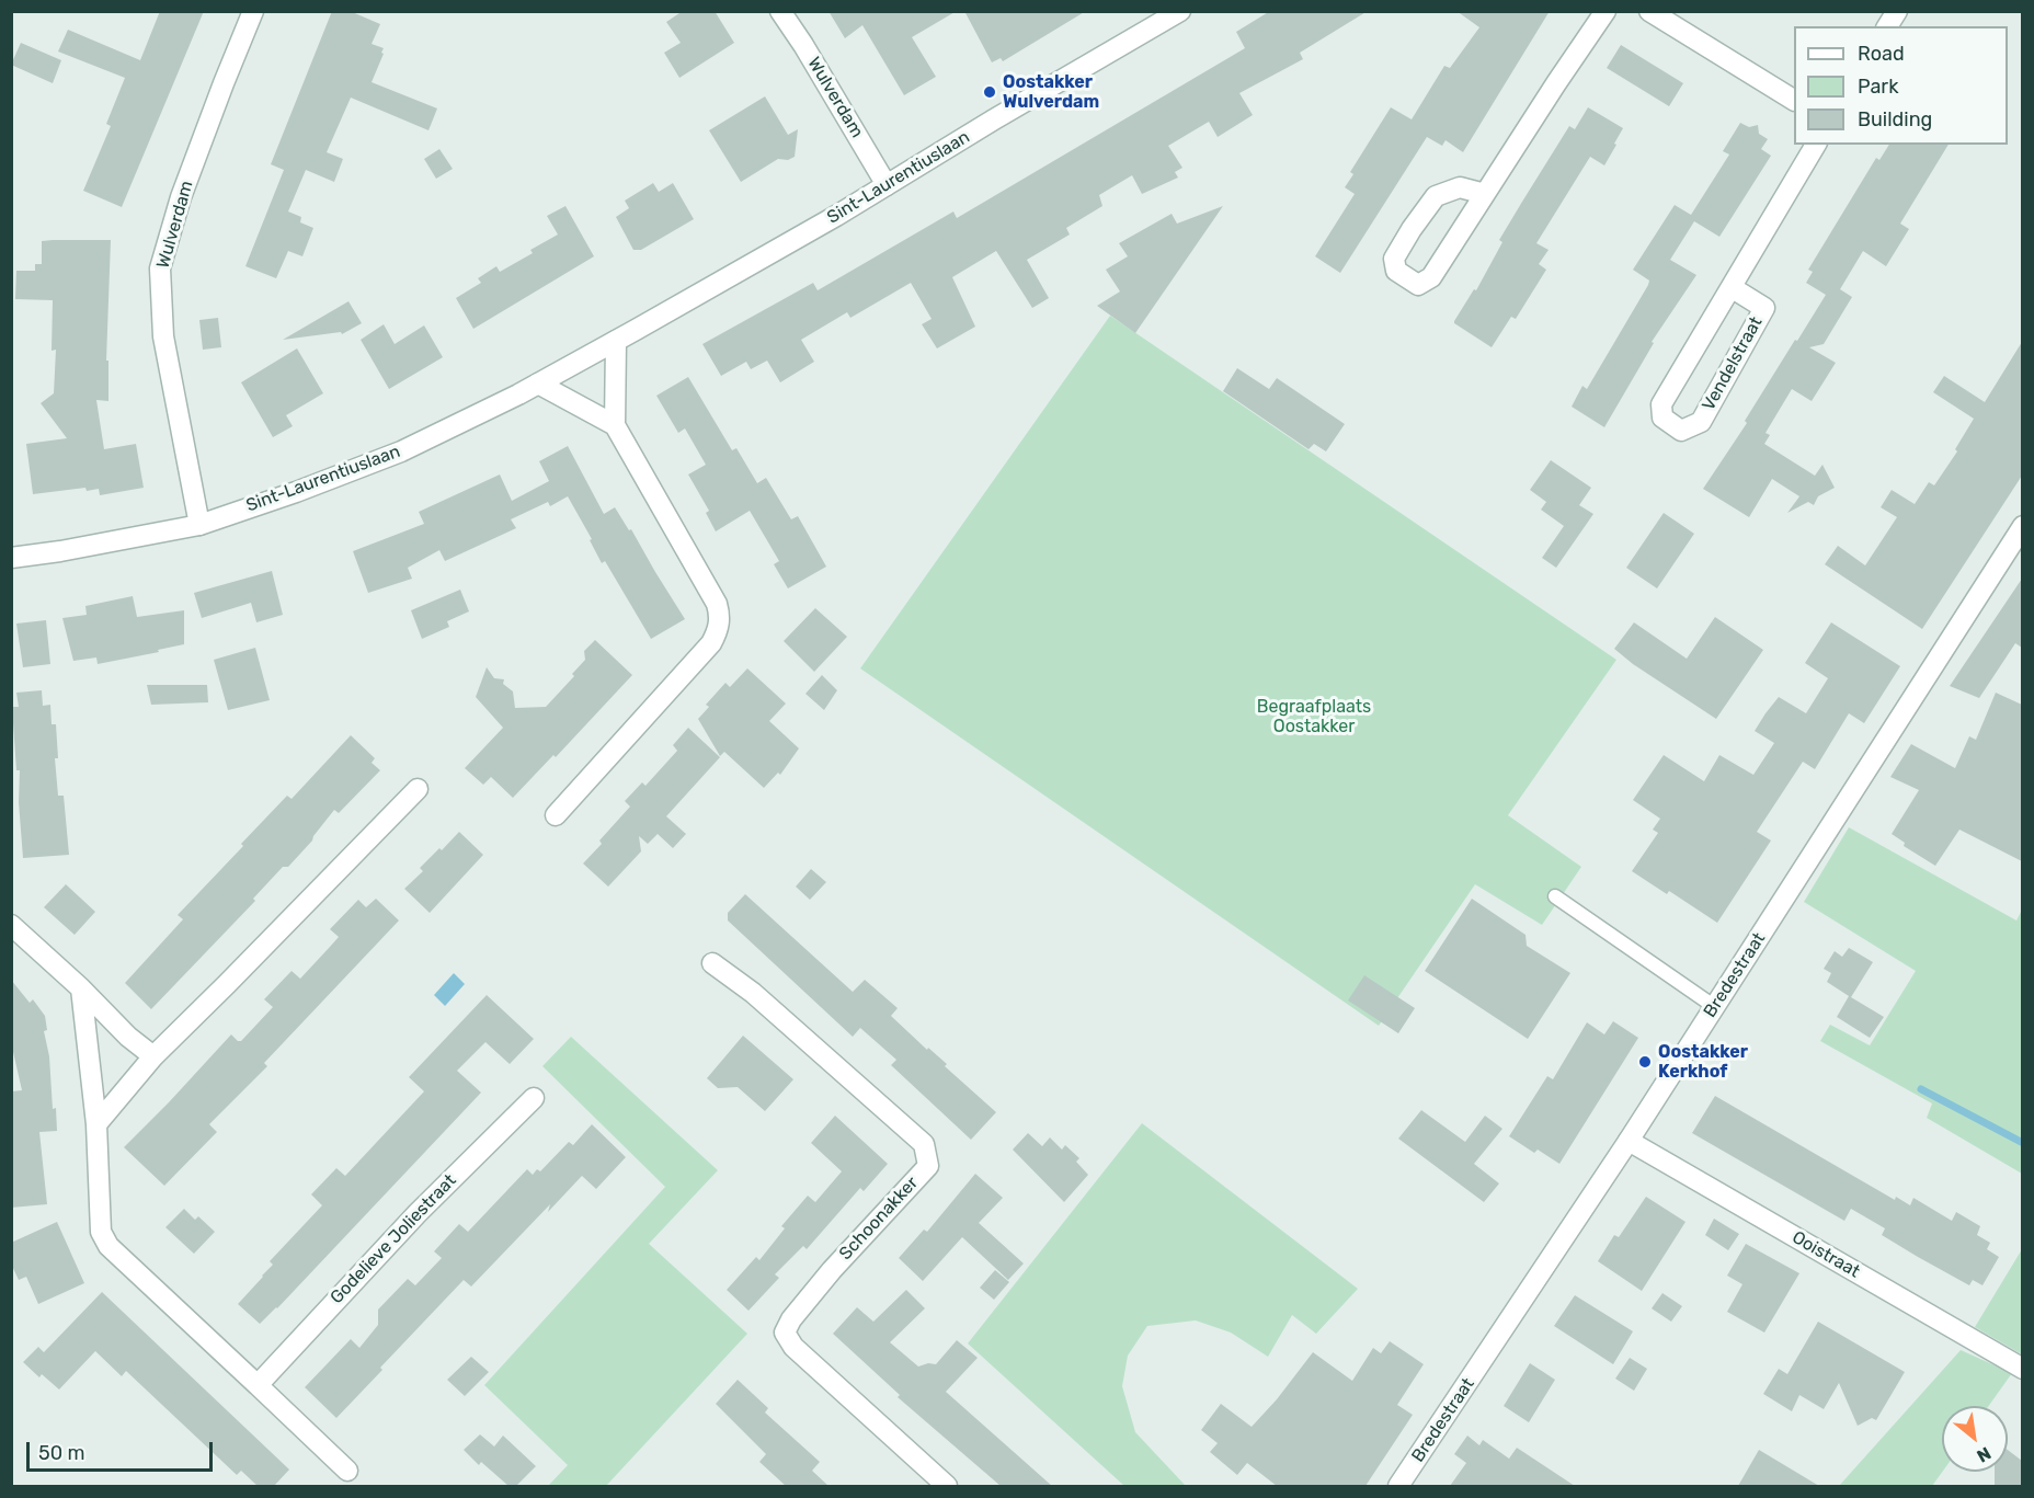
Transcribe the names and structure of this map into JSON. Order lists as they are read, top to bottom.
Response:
{
  "streets": {
    "street": [
      "Wulverdam",
      "Sint-Laurentiuslaan",
      "Vendelstraat",
      "Bredestraat",
      "Schoonakker",
      "Godelieve Joliestraat",
      "Ooistraat"
    ]
  },
  "crossings": [
    ["Wulverdam", "Sint-Laurentiuslaan"],
    ["Bredestraat", "Ooistraat"]
  ],
  "parks": ["Begraafplaats Oostakker"],
  "places": ["Oostakker Wulverdam", "Oostakker Kerkhof"],
  "legend": ["Road", "Park", "Building"],
  "scale_bar": "50 m",
  "north": "bottom right"
}
